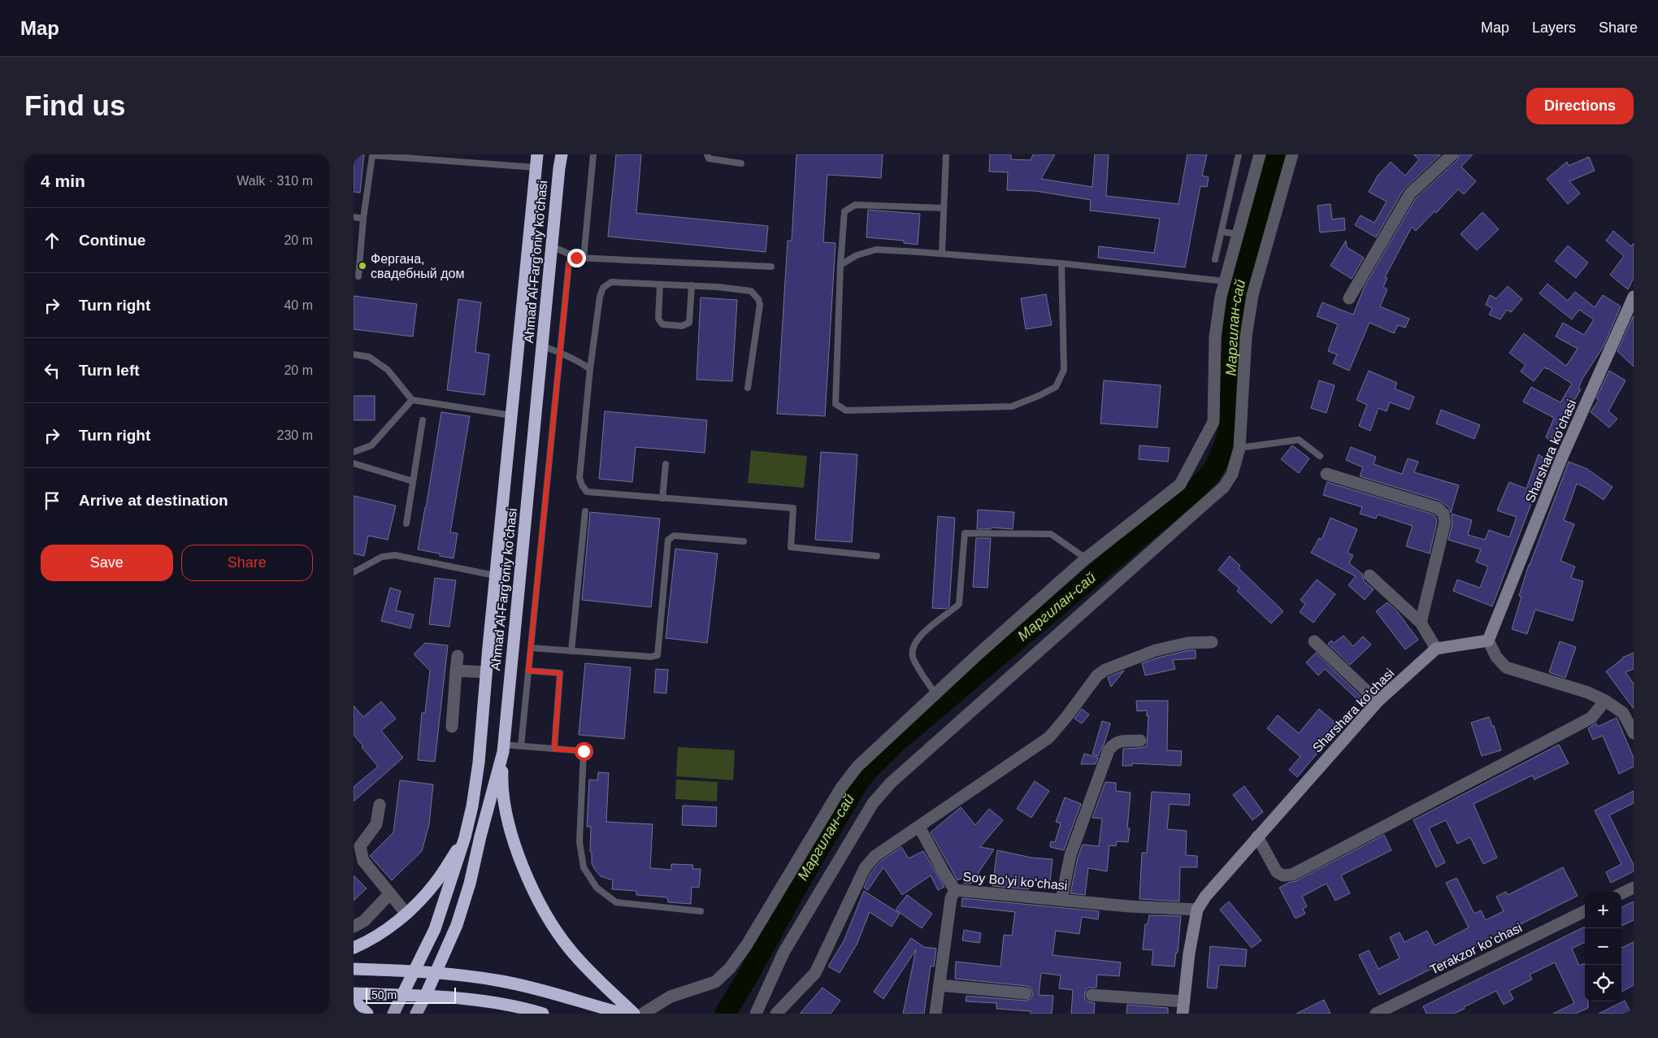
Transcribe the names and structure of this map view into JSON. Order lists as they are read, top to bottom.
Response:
{
  "streets": {
    "highway": ["Ahmad Al-Farg'oniy ko'chasi"],
    "street": ["Sharshara koʻchasi", "Soy Boʻyi koʻchasi", "Terakzor koʻchasi"]
  },
  "crossings": [
    ["Sharshara koʻchasi", "Soy Boʻyi koʻchasi"]
  ],
  "water": ["Маргилан-сай"],
  "places": ["Фергана, свадебный дом"],
  "scale_bar": "50 m",
  "page": {
    "header": "Map",
    "nav": ["Map", "Layers", "Share"],
    "buttons": [
      "Directions",
      ["Save", "Share"]
    ],
    "title": "Find us",
    "heading": ["4 min", "Walk · 310 m"],
    "list": [
      ["Continue", "20 m"],
      ["Turn right", "40 m"],
      ["Turn left", "20 m"],
      ["Turn right", "230 m"],
      "Arrive at destination"
    ],
    "map_buttons": ["+", "−"],
    "scale": "50 m"
  }
}
